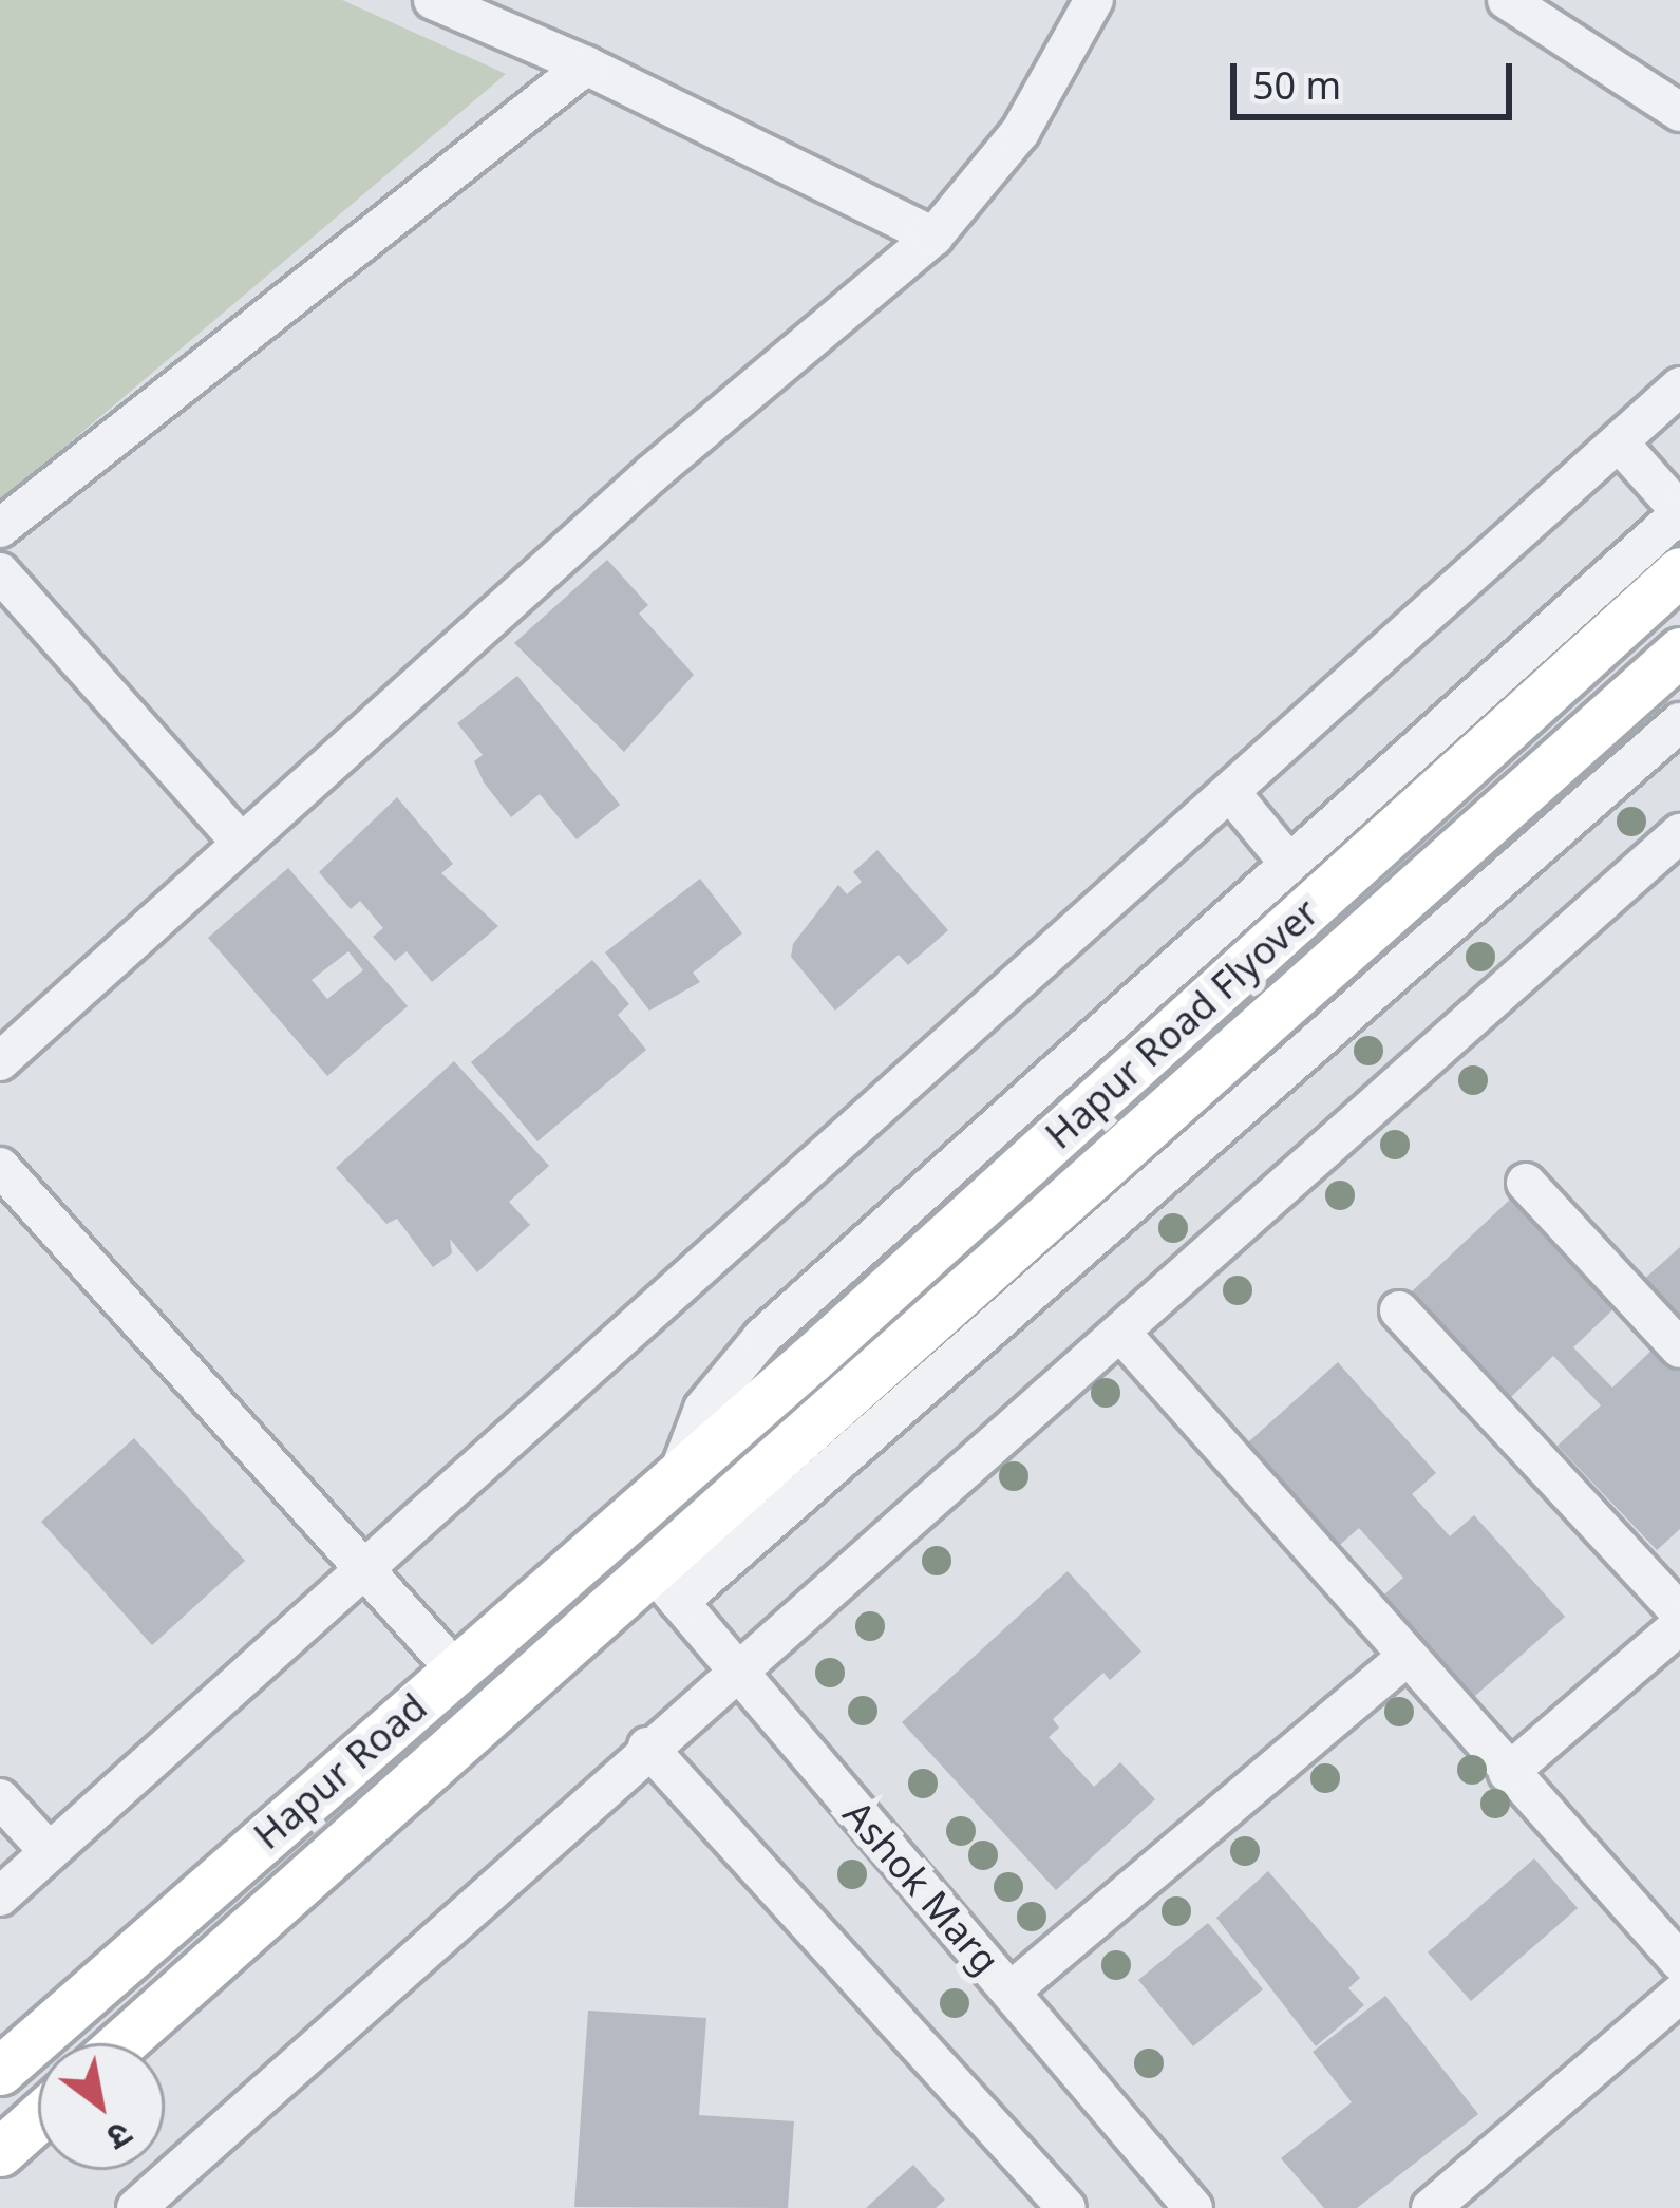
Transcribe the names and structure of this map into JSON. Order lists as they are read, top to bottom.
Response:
{
  "streets": {
    "main road": ["Hapur Road Flyover", "Hapur Road"],
    "street": ["Ashok Marg"]
  },
  "crossings": [
    ["Hapur Road Flyover", "Hapur Road"],
    ["Hapur Road", "Ashok Marg"]
  ],
  "scale_bar": "50 m",
  "north": "bottom right"
}
